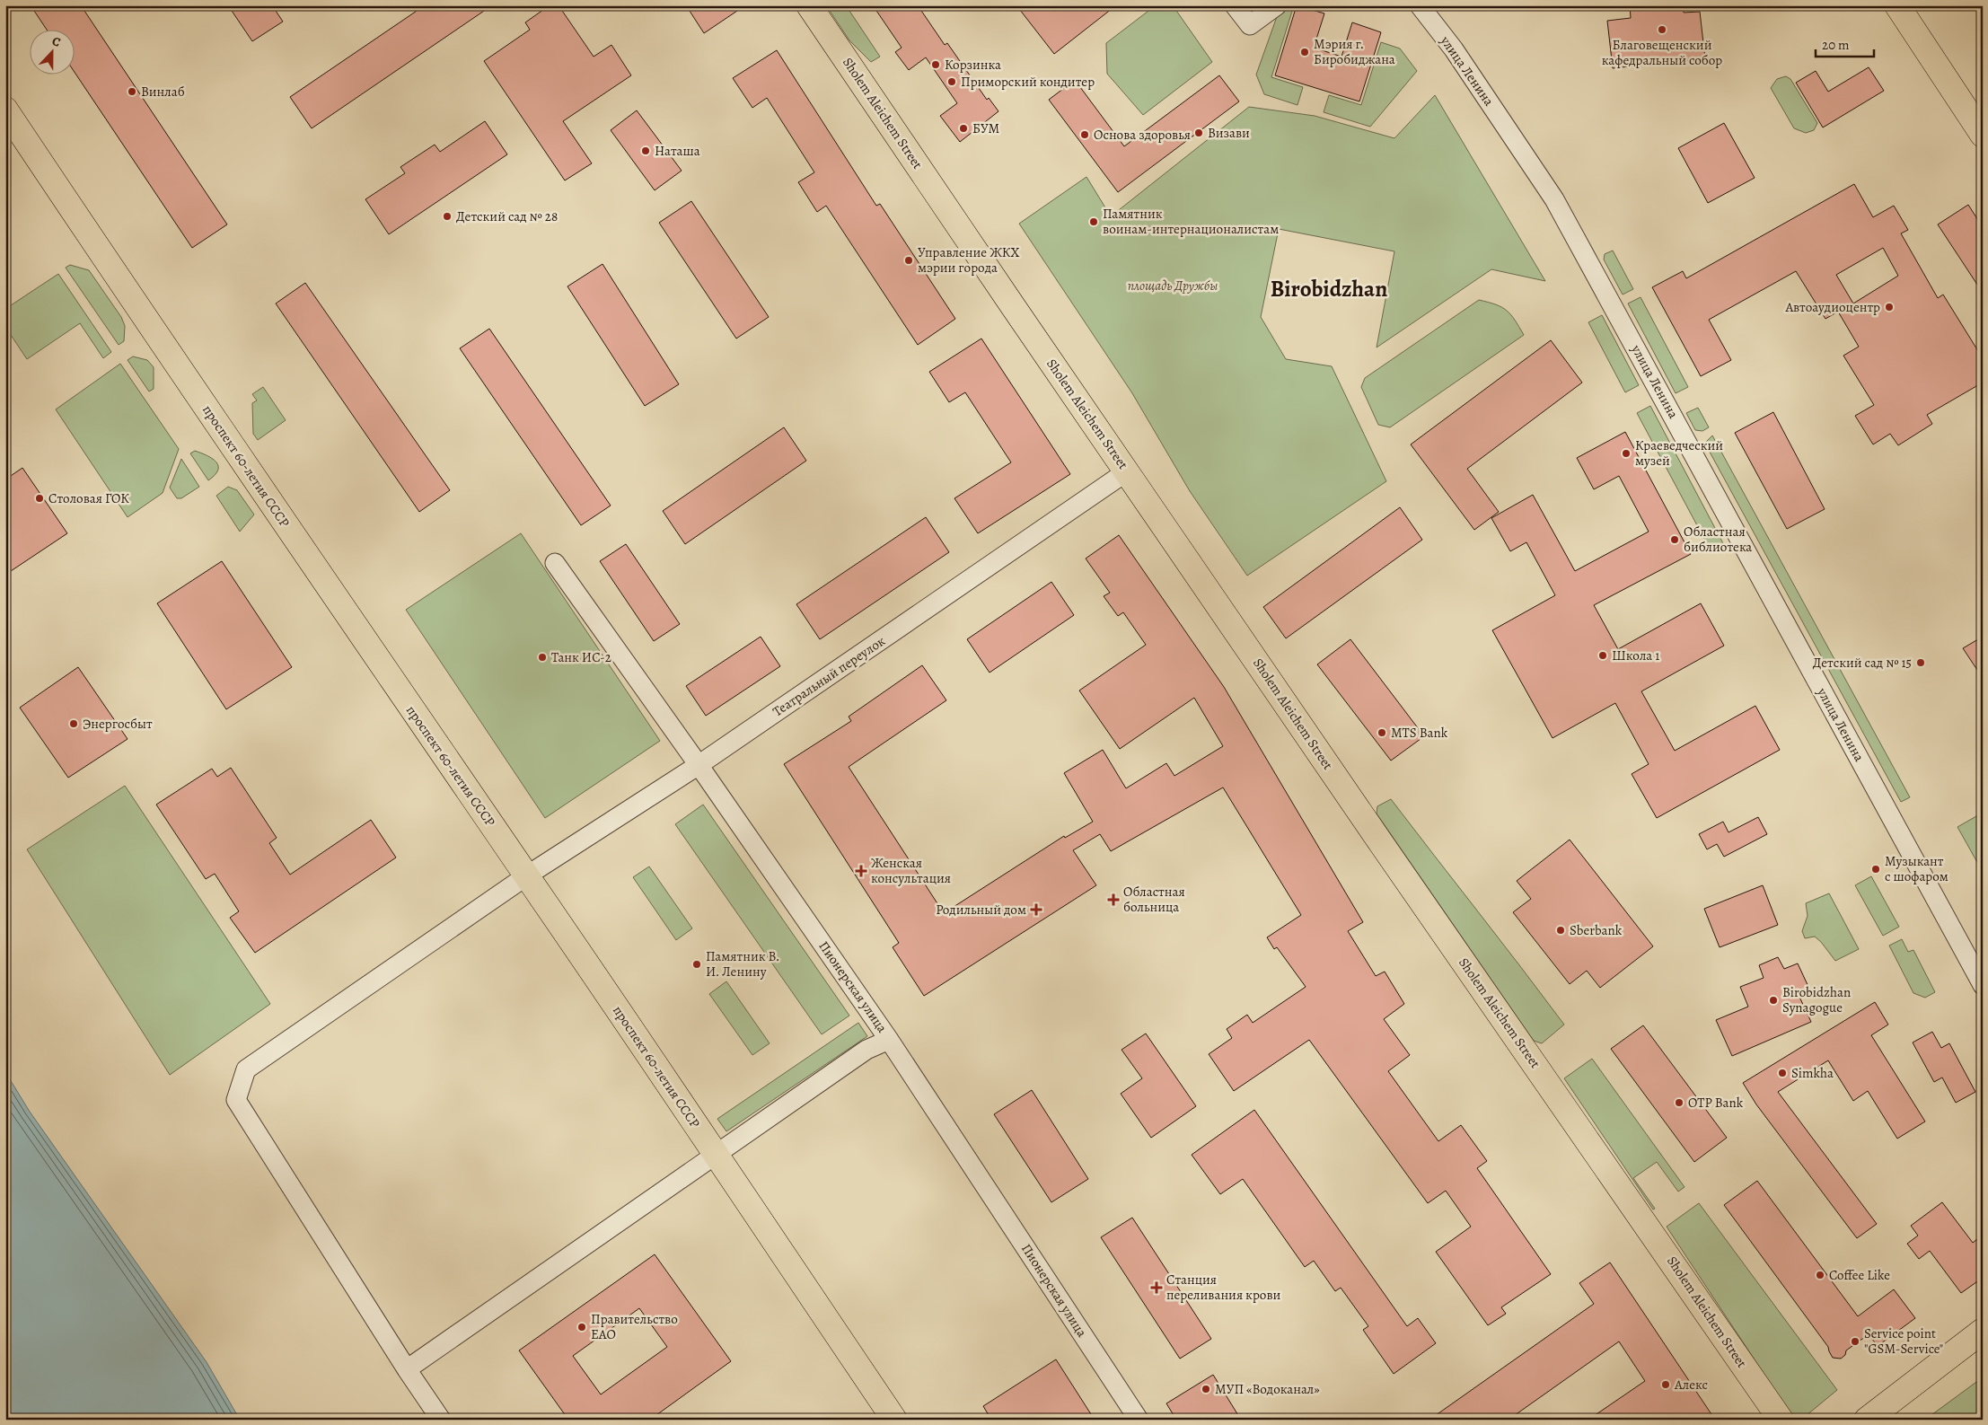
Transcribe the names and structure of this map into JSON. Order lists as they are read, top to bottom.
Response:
{
  "streets": {
    "main road": ["Sholem Aleichem Street", "проспект 60-летия СССР"],
    "street": ["улица Ленина", "Театральный переулок", "Пионерская улица"]
  },
  "crossings": [
    ["Sholem Aleichem Street", "Театральный переулок"],
    ["проспект 60-летия СССР", "Театральный переулок"],
    ["Театральный переулок", "Пионерская улица"]
  ],
  "districts": ["Birobidzhan"],
  "parks": ["площадь Дружбы"],
  "places": {
    "other": [
      "Благовещенский кафедральный собор",
      "Мэрия г. Биробиджана",
      "Корзинка",
      "Приморский кондитер",
      "Винлаб",
      "БУМ",
      "Визави",
      "Основа здоровья",
      "Наташа",
      "Детский сад № 28",
      "Памятник воинам-интернационалистам",
      "Управление ЖКХ мэрии города",
      "Автоаудиоцентр",
      "Краеведческий музей",
      "Столовая ГОК",
      "Областная библиотека",
      "Школа 1",
      "Танк ИС-2",
      "Детский сад № 15",
      "Энергосбыт",
      "MTS Bank",
      "Музыкант с шофаром",
      "Sberbank",
      "Памятник В. И. Ленину",
      "Birobidzhan Synagogue",
      "Simkha",
      "OTP Bank",
      "Coffee Like",
      "Правительство ЕАО",
      "Service point \"GSM-Service\"",
      "Алекс",
      "МУП «Водоканал»"
    ],
    "health": [
      "Женская консультация",
      "Областная больница",
      "Родильный дом",
      "Станция переливания крови"
    ]
  },
  "scale_bar": "20 m",
  "north": "top"
}
